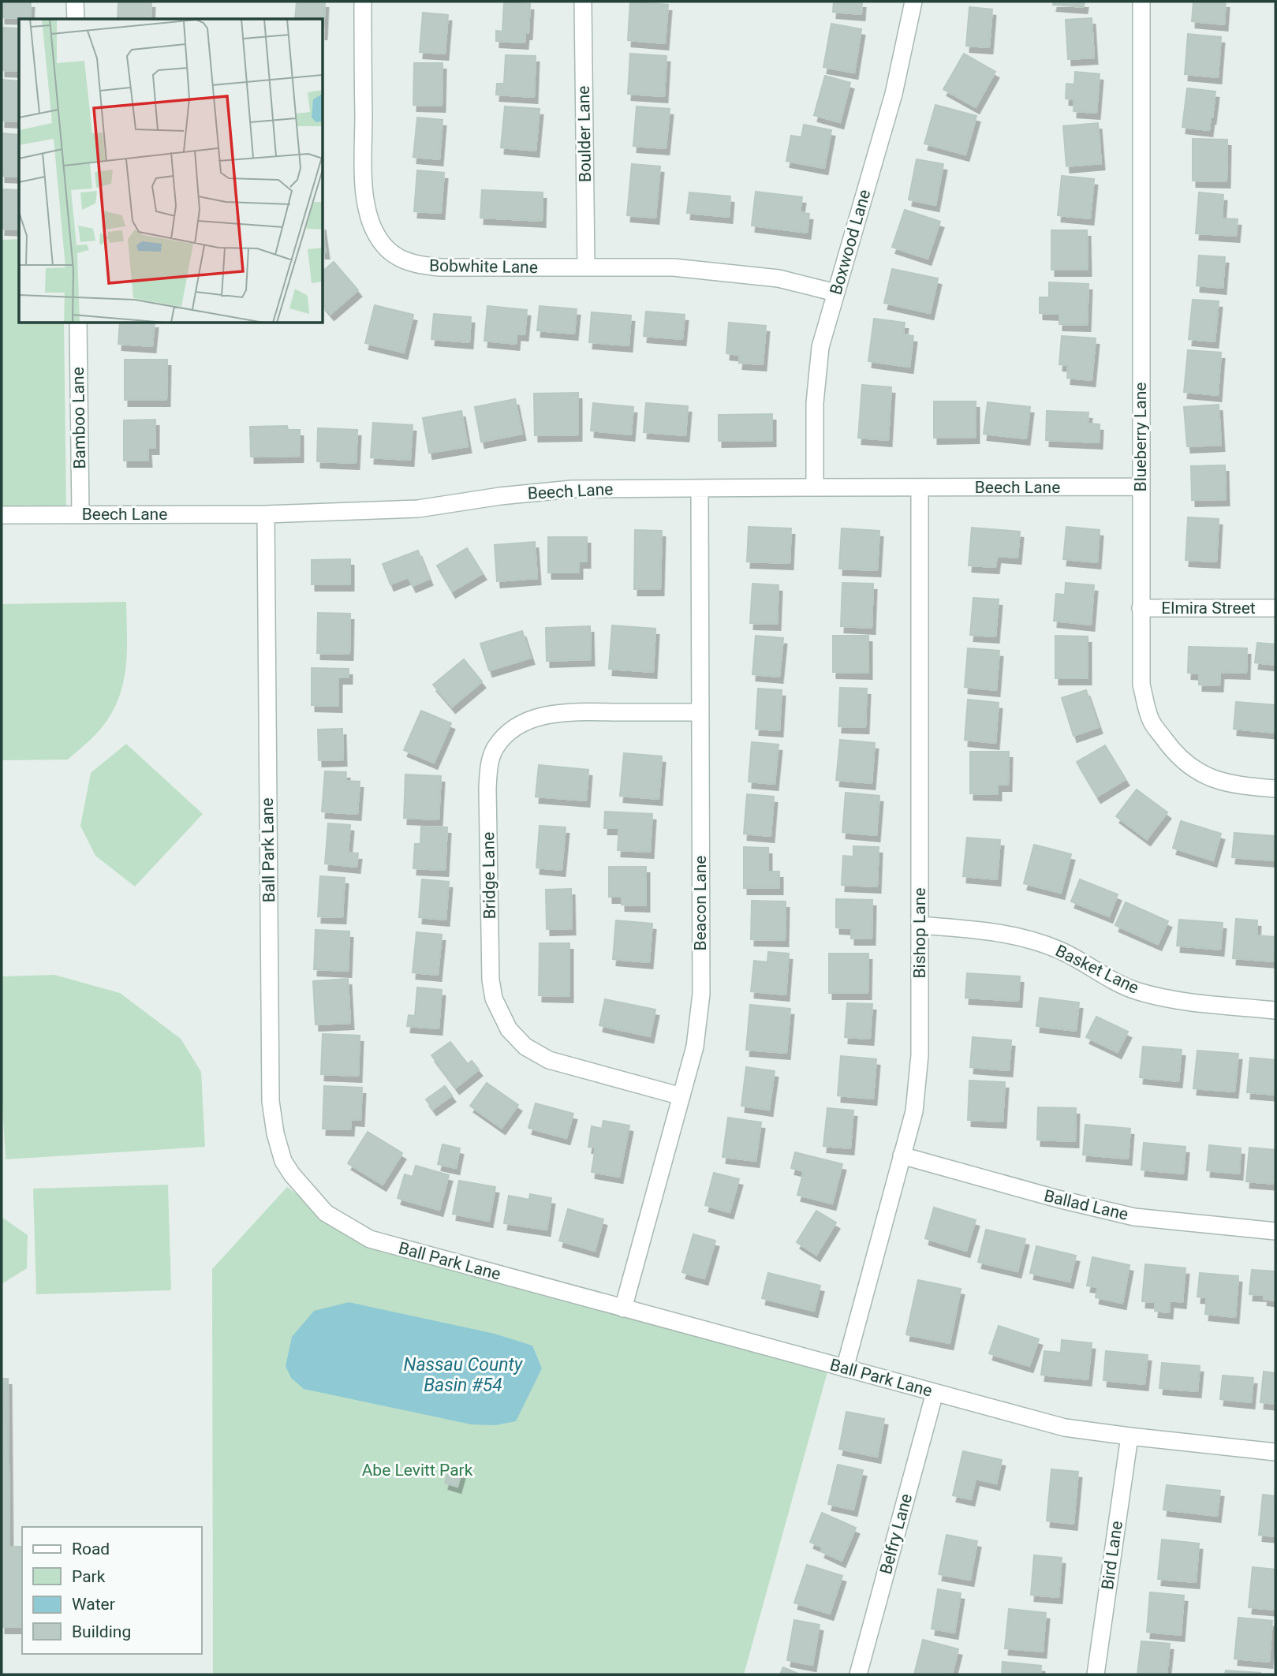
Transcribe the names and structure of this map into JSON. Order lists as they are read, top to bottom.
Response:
{
  "streets": {
    "street": [
      "Boulder Lane",
      "Boxwood Lane",
      "Bobwhite Lane",
      "Bamboo Lane",
      "Blueberry Lane",
      "Beech Lane",
      "Elmira Street",
      "Ball Park Lane",
      "Bridge Lane",
      "Beacon Lane",
      "Bishop Lane",
      "Basket Lane",
      "Ballad Lane",
      "Belfry Lane",
      "Bird Lane"
    ]
  },
  "crossings": [
    ["Boulder Lane", "Bobwhite Lane"],
    ["Boxwood Lane", "Bobwhite Lane"],
    ["Boxwood Lane", "Beech Lane"],
    ["Bamboo Lane", "Beech Lane"],
    ["Blueberry Lane", "Beech Lane"],
    ["Blueberry Lane", "Elmira Street"],
    ["Beech Lane", "Ball Park Lane"],
    ["Beech Lane", "Beacon Lane"],
    ["Beech Lane", "Bishop Lane"],
    ["Ball Park Lane", "Beacon Lane"],
    ["Ball Park Lane", "Bishop Lane"],
    ["Ball Park Lane", "Belfry Lane"],
    ["Ball Park Lane", "Bird Lane"],
    ["Bridge Lane", "Beacon Lane"],
    ["Bishop Lane", "Basket Lane"],
    ["Bishop Lane", "Ballad Lane"]
  ],
  "water": ["Nassau County Basin #54"],
  "parks": ["Abe Levitt Park"],
  "legend": [
    "Road",
    "Park",
    "Water",
    "Building"
  ]
}
